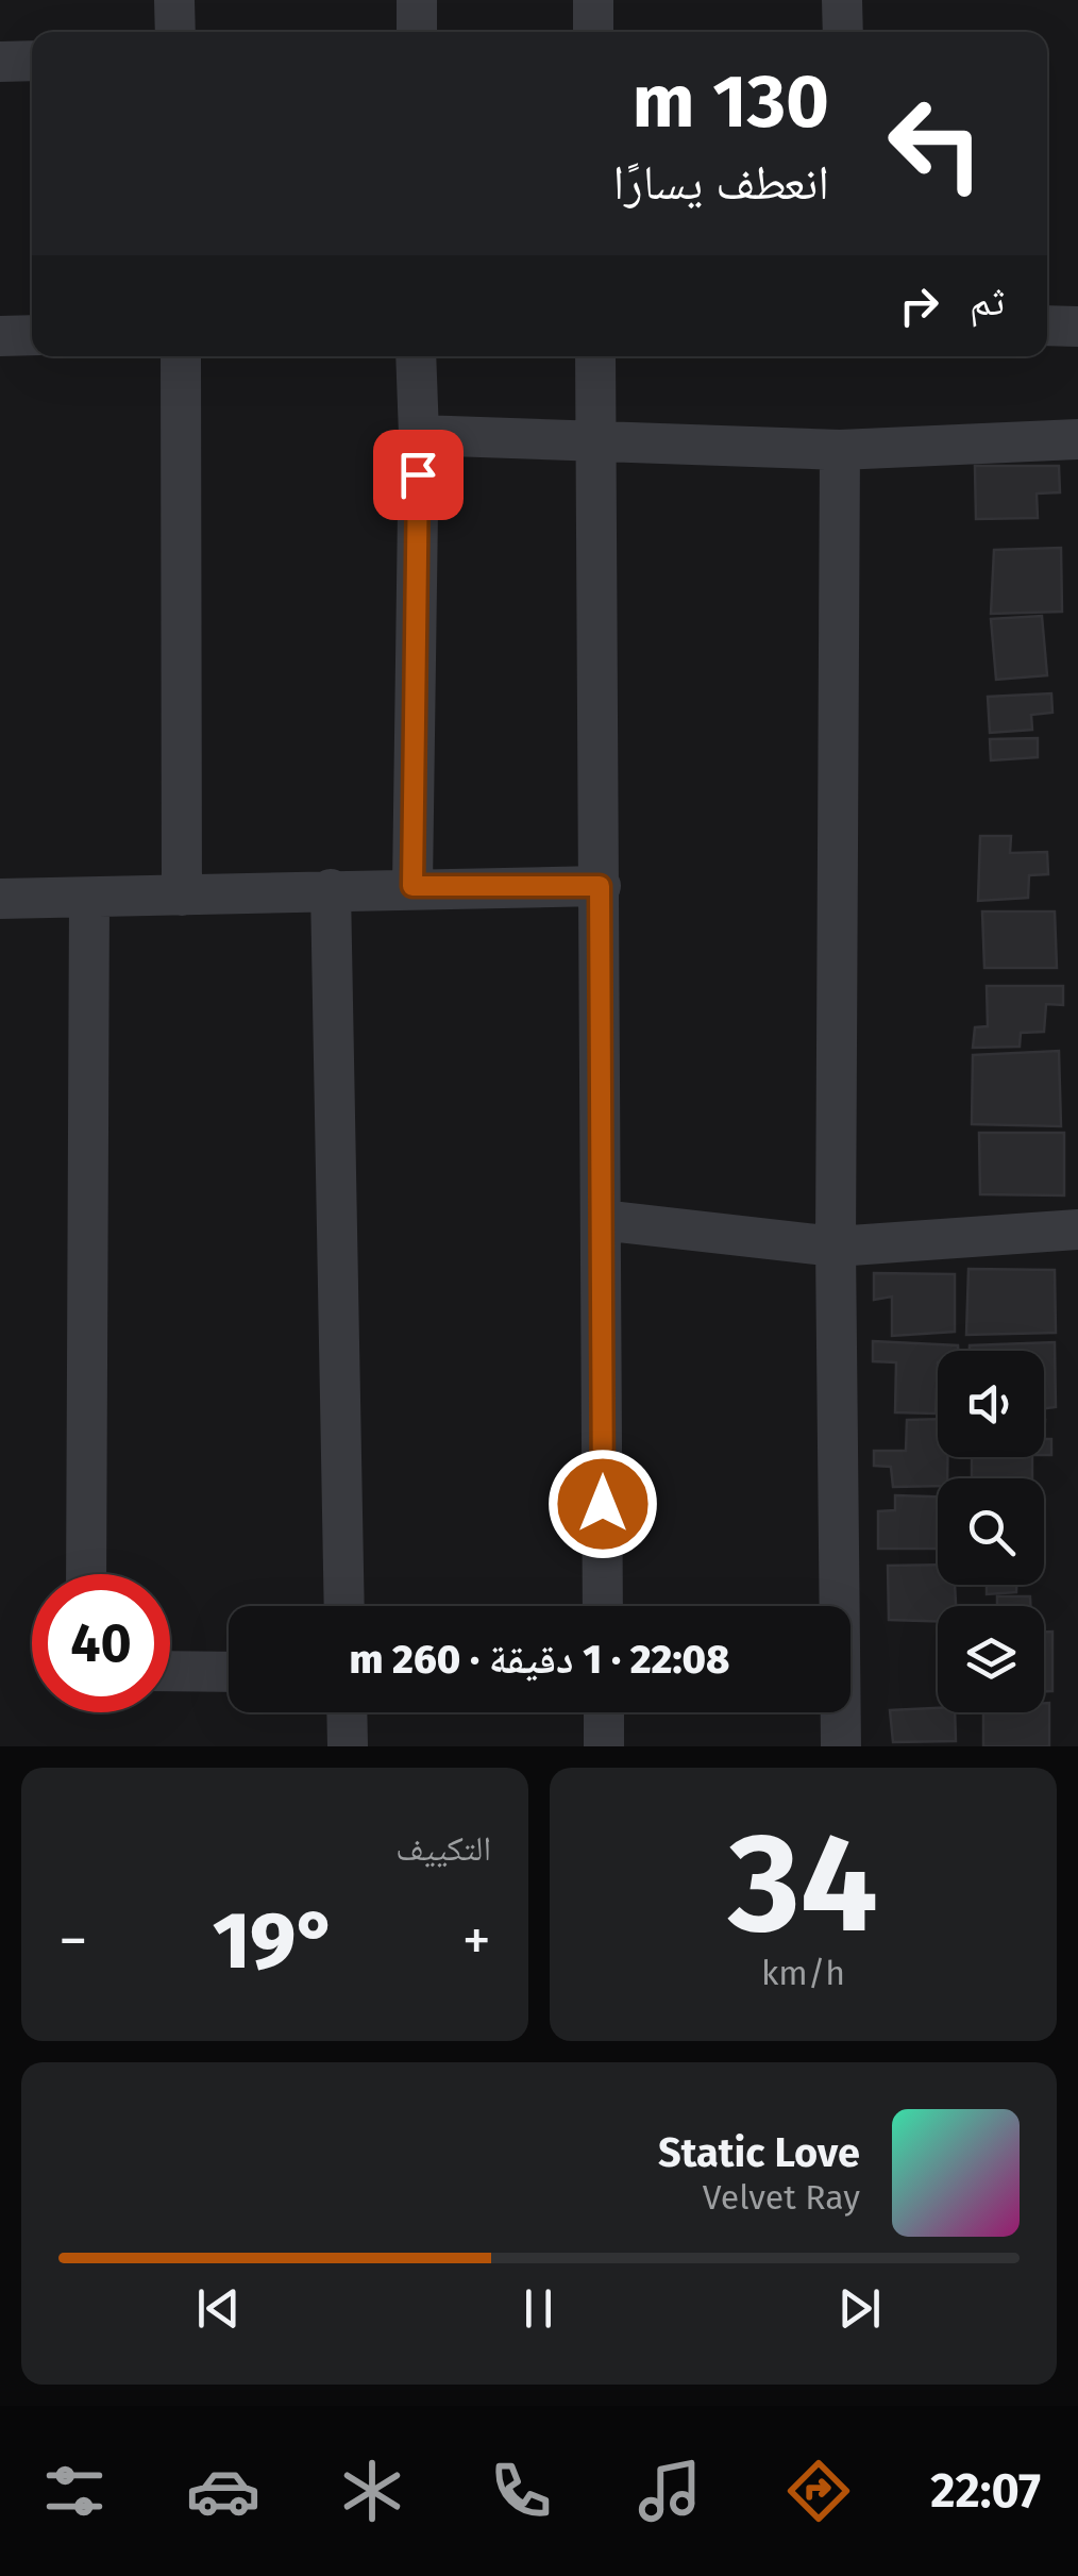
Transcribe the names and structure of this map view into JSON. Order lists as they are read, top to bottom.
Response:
{
  "page": {
    "turn": ["130 m", "انعطف يسارًا"],
    "then": "ثم",
    "limit": "40",
    "trip": "22:08 · 1 دقيقة · 260 m",
    "tile": [
      ["34", "km/h"],
      "التكييف"
    ],
    "heat": ["−", "19°", "+"],
    "song": ["Static Love", "Velvet Ray"],
    "tabs": "22:07"
  }
}
